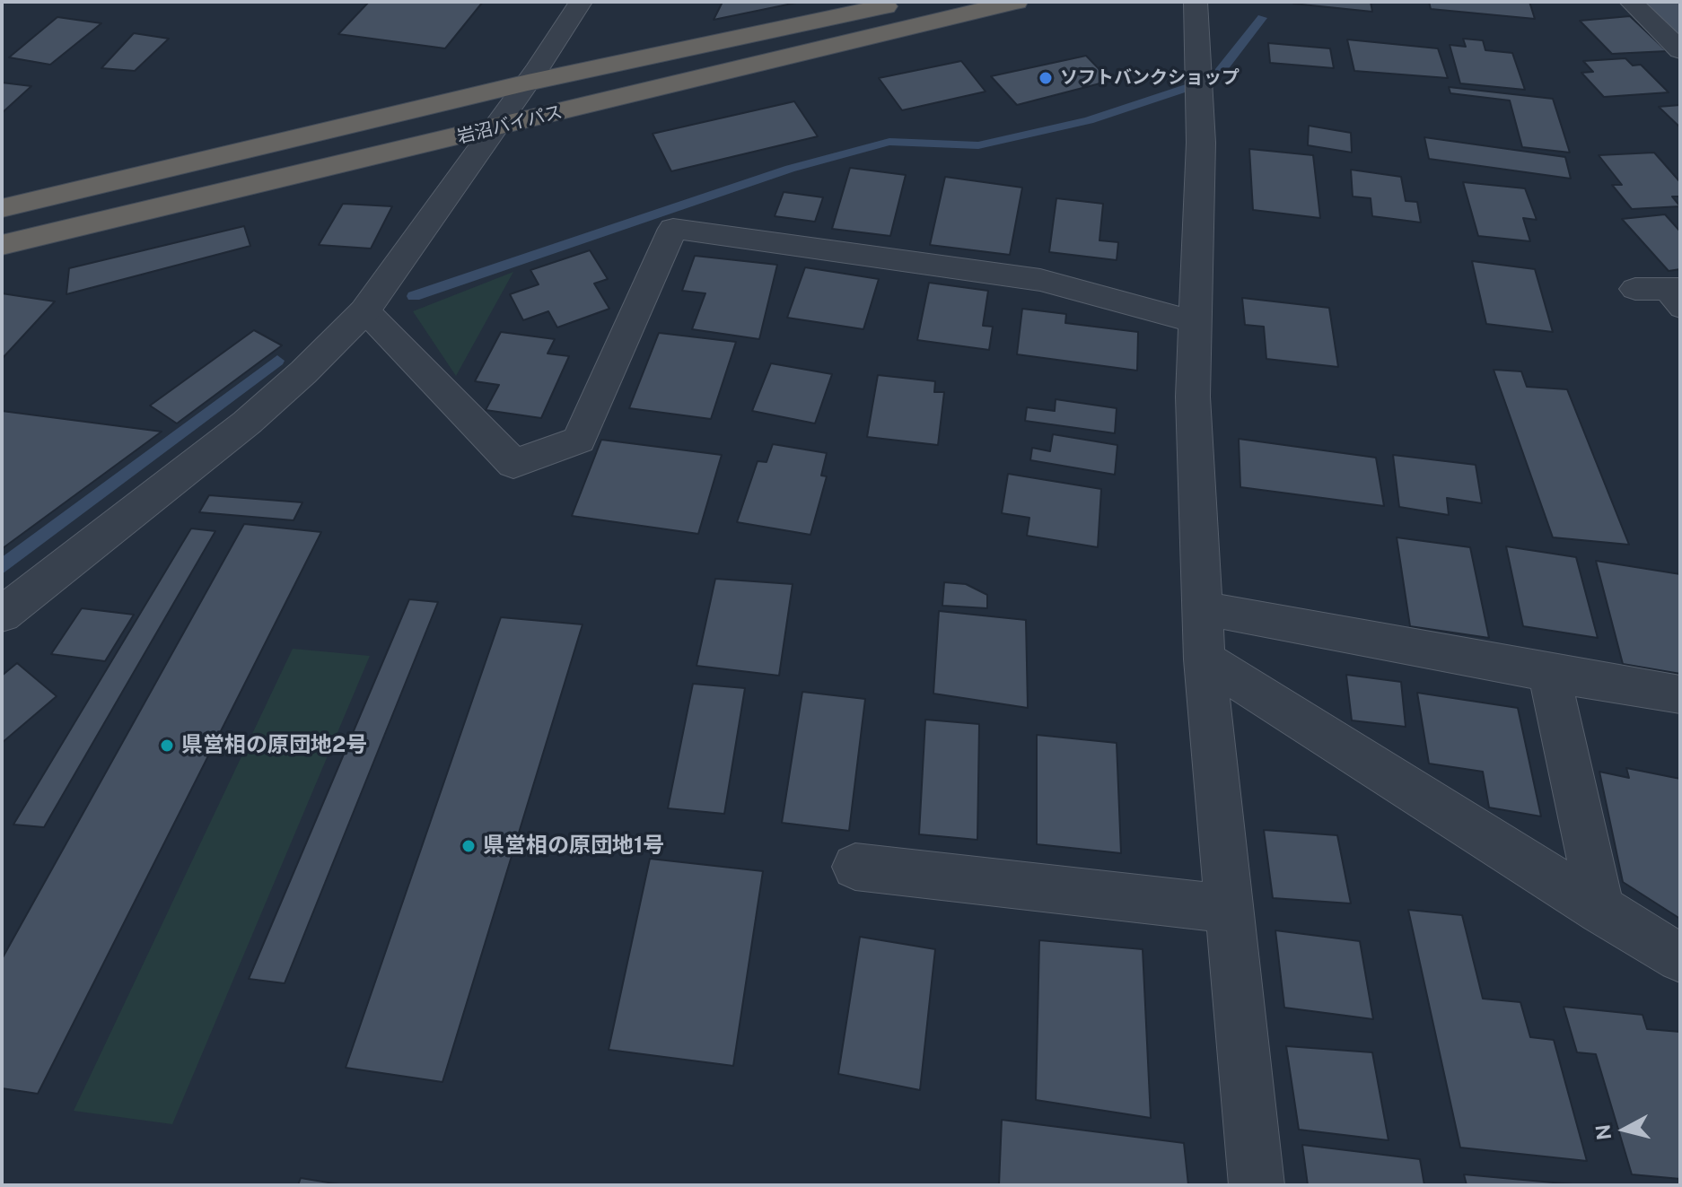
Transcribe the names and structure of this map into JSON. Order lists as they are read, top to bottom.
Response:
{
  "streets": {
    "highway": ["岩沼バイパス"]
  },
  "places": ["ソフトバンクショップ", "県営相の原団地2号", "県営相の原団地1号"],
  "north": "left"
}
